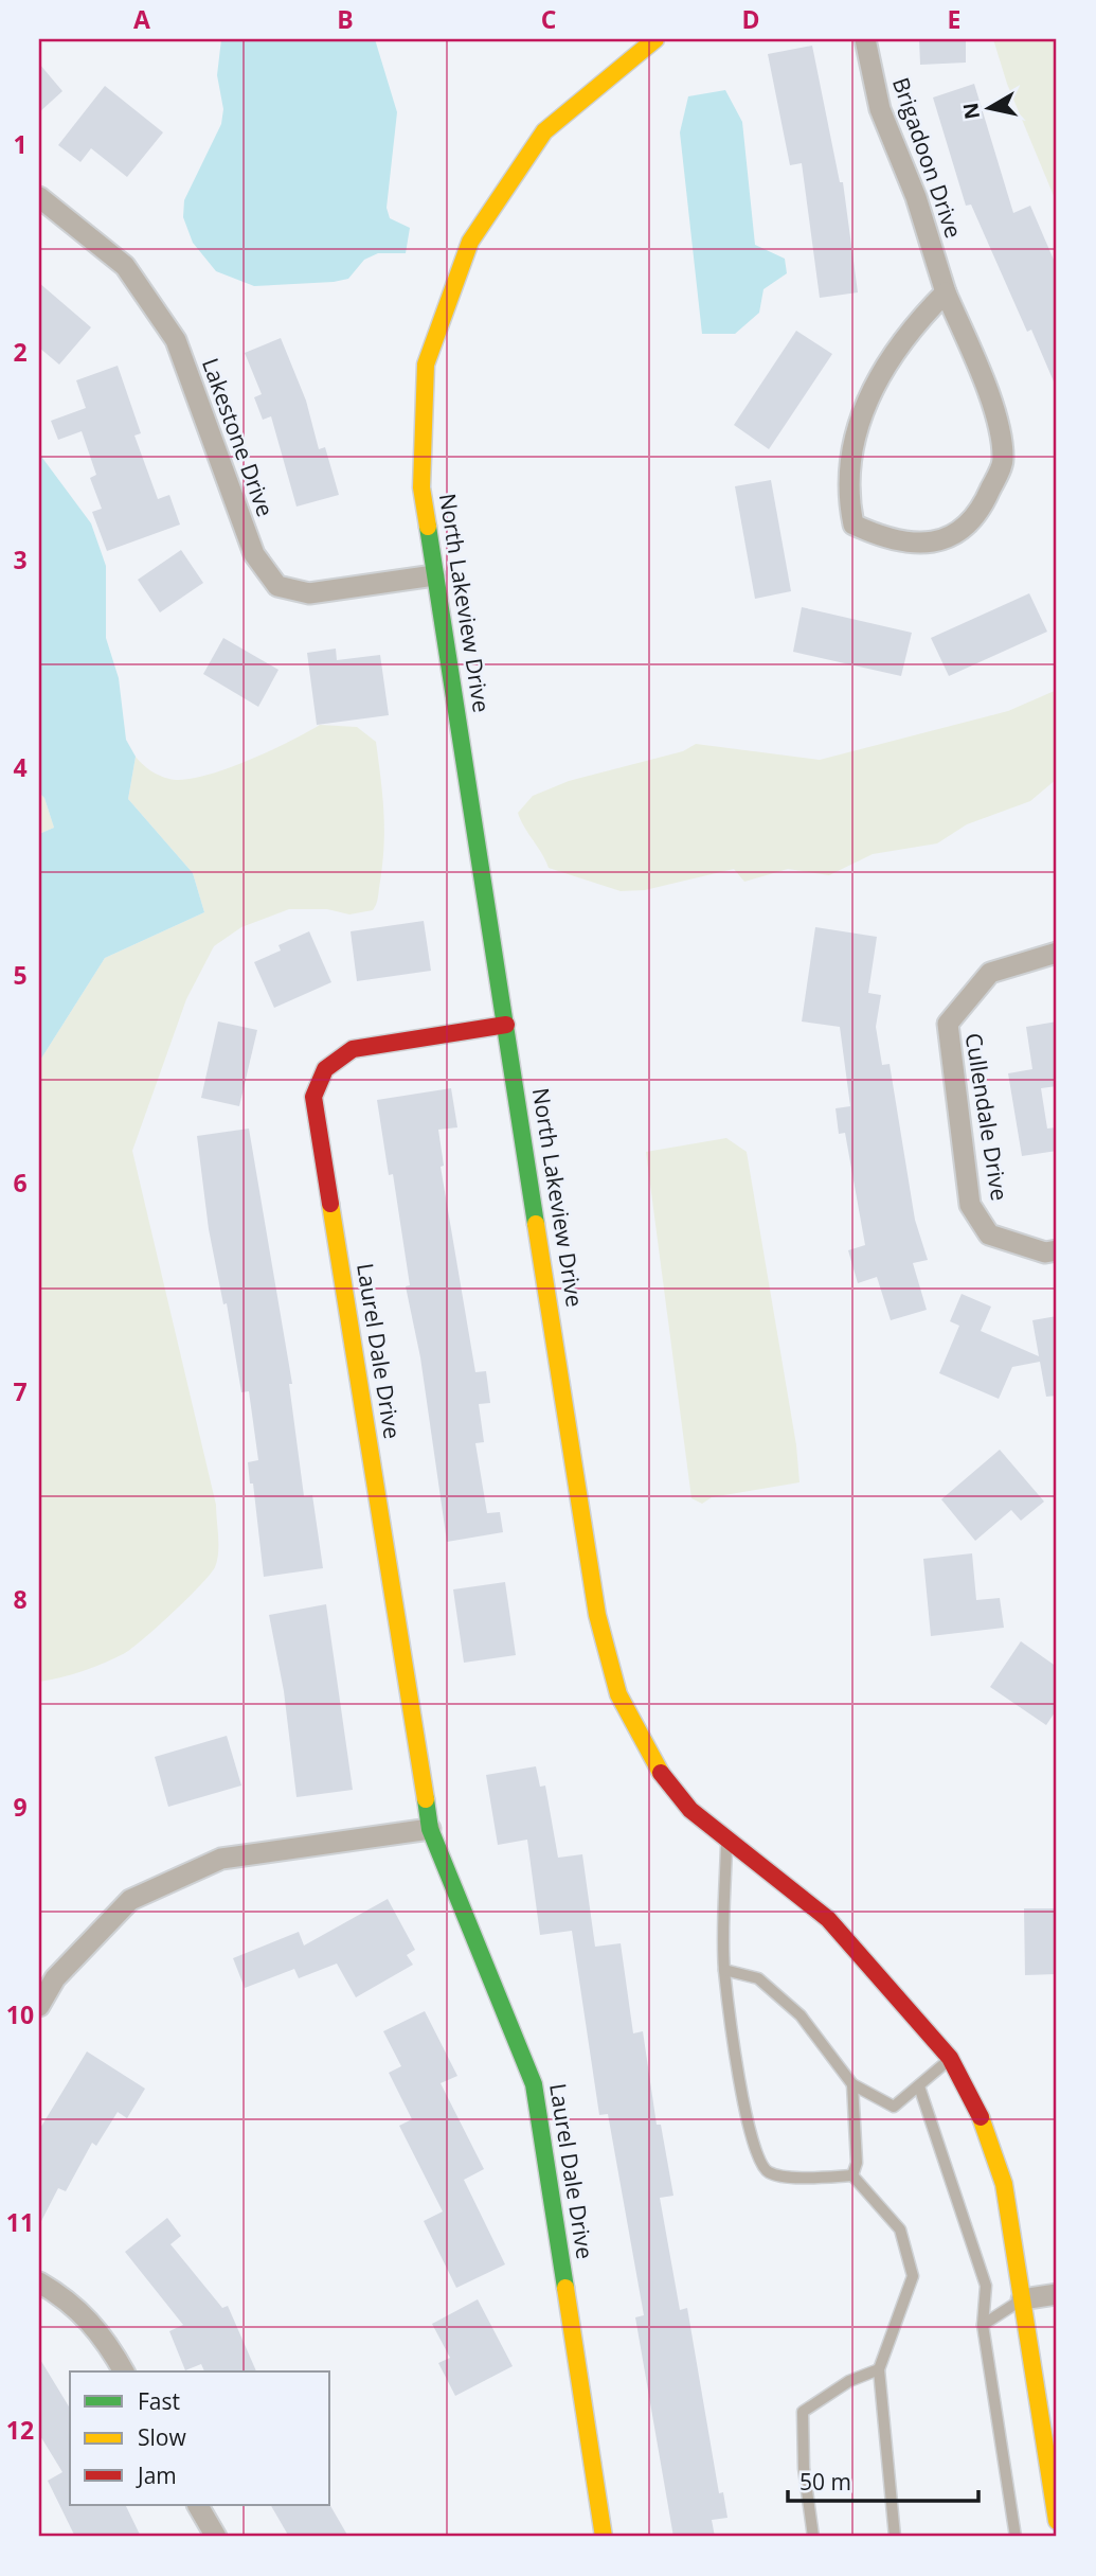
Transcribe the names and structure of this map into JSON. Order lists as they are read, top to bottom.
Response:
{
  "streets": {
    "street": [
      "Brigadoon Drive",
      "Lakestone Drive",
      "North Lakeview Drive",
      "Cullendale Drive",
      "Laurel Dale Drive"
    ]
  },
  "crossings": [
    ["Lakestone Drive", "North Lakeview Drive"],
    ["North Lakeview Drive", "Laurel Dale Drive"]
  ],
  "legend": ["Fast", "Slow", "Jam"],
  "scale_bar": "50 m",
  "north": "left",
  "grid": {
    "columns": [
      "A",
      "B",
      "C",
      "D",
      "E"
    ],
    "rows": [
      "1",
      "2",
      "3",
      "4",
      "5",
      "6",
      "7",
      "8",
      "9",
      "10",
      "11",
      "12"
    ]
  }
}
